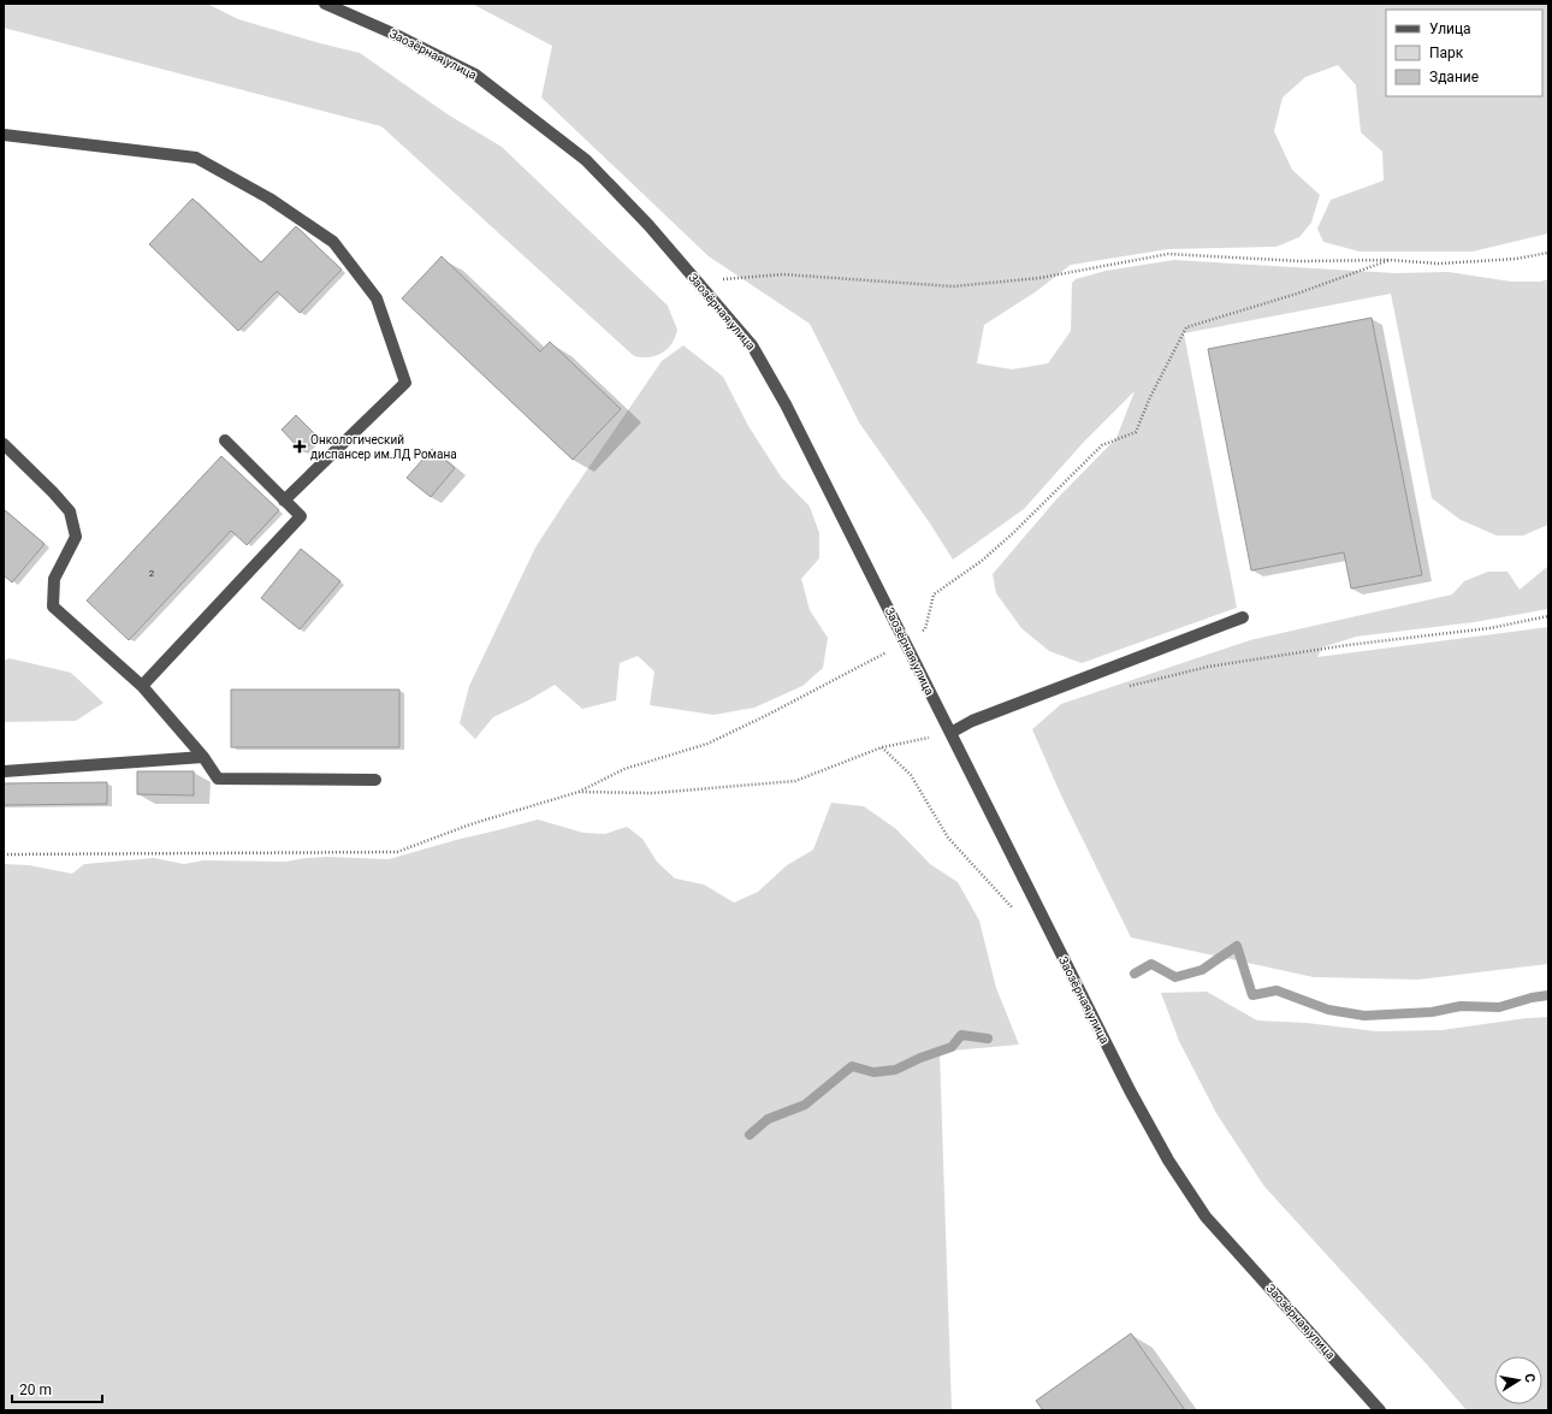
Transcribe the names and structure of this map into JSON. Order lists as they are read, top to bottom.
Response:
{
  "streets": {
    "street": ["Заозёрная улица"]
  },
  "places": {
    "health": ["Онкологический диспансер им.ЛД Романа"]
  },
  "house_numbers": ["2"],
  "legend": ["Улица", "Парк", "Здание"],
  "scale_bar": "20 m",
  "north": "right"
}
